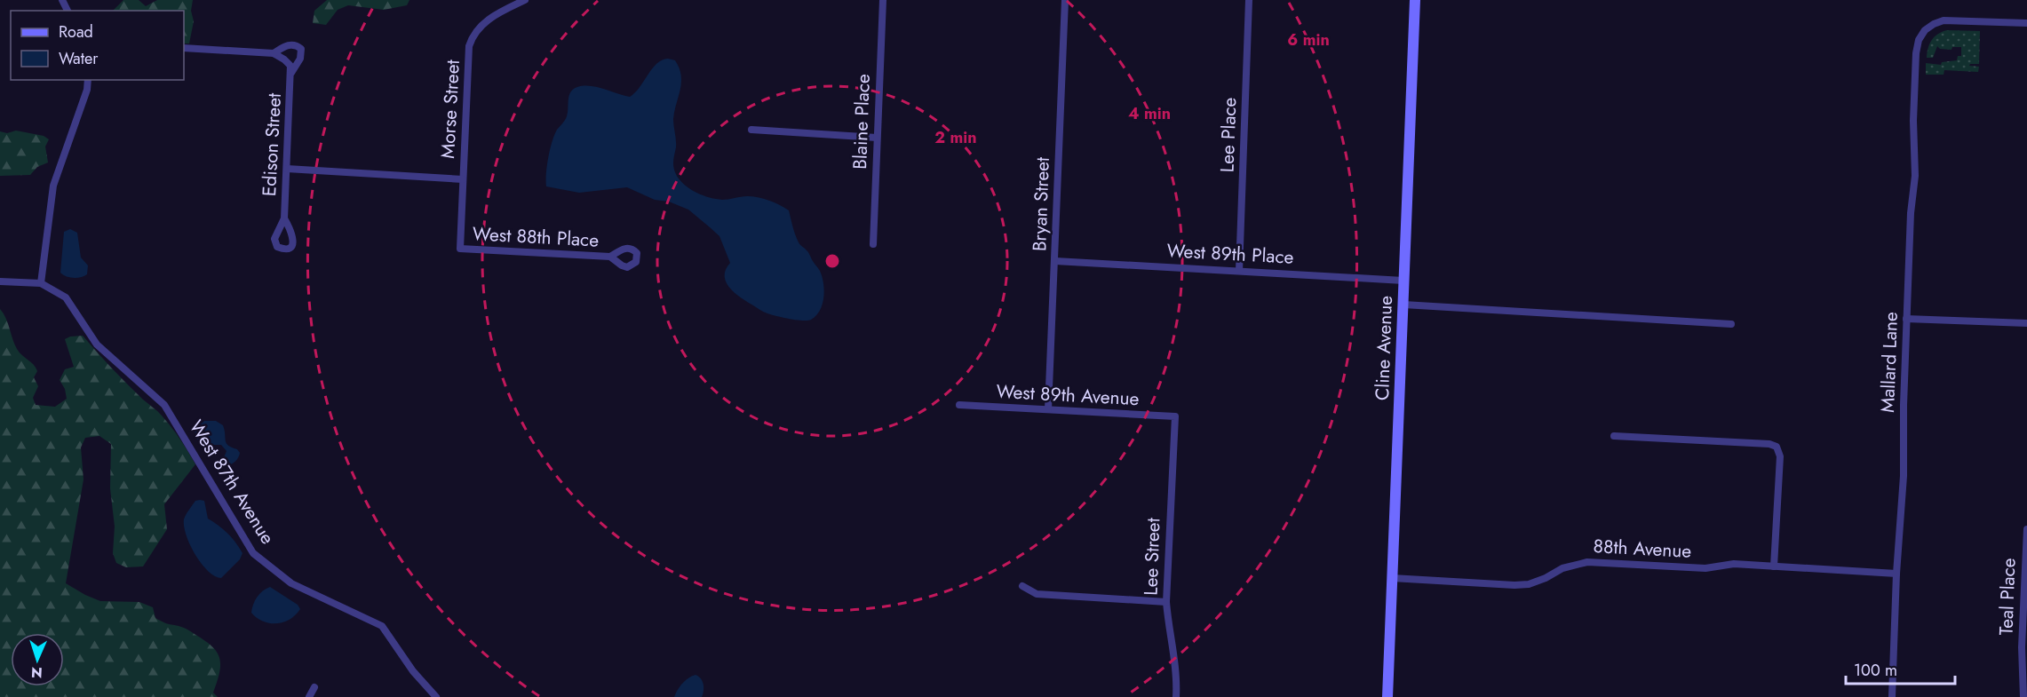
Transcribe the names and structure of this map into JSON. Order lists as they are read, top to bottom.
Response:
{
  "streets": {
    "street": [
      "Morse Street",
      "Blaine Place",
      "Lee Place",
      "Edison Street",
      "Bryan Street",
      "West 88th Place",
      "West 89th Place",
      "Cline Avenue",
      "Mallard Lane",
      "West 89th Avenue",
      "West 87th Avenue",
      "88th Avenue",
      "Lee Street",
      "Teal Place"
    ]
  },
  "crossings": [
    ["Morse Street", "West 88th Place"],
    ["Lee Place", "West 89th Place"],
    ["Bryan Street", "West 89th Place"],
    ["Bryan Street", "West 89th Avenue"],
    ["West 89th Place", "Cline Avenue"],
    ["Cline Avenue", "88th Avenue"],
    ["Mallard Lane", "88th Avenue"],
    ["West 89th Avenue", "Lee Street"]
  ],
  "legend": ["Road", "Water"],
  "scale_bar": "100 m",
  "north": "bottom",
  "rings": ["6 min", "4 min", "2 min"]
}
